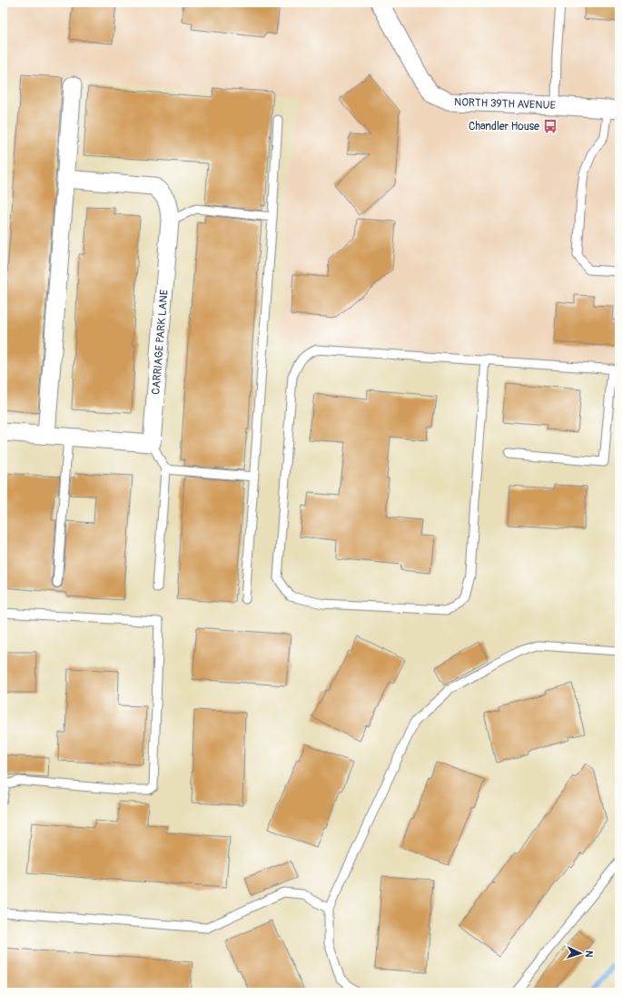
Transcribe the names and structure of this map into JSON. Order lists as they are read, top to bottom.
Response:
{
  "streets": {
    "street": ["NORTH 39TH AVENUE", "CARRIAGE PARK LANE"]
  },
  "places": {
    "bus stop": ["Chandler House"]
  },
  "north": "right"
}
